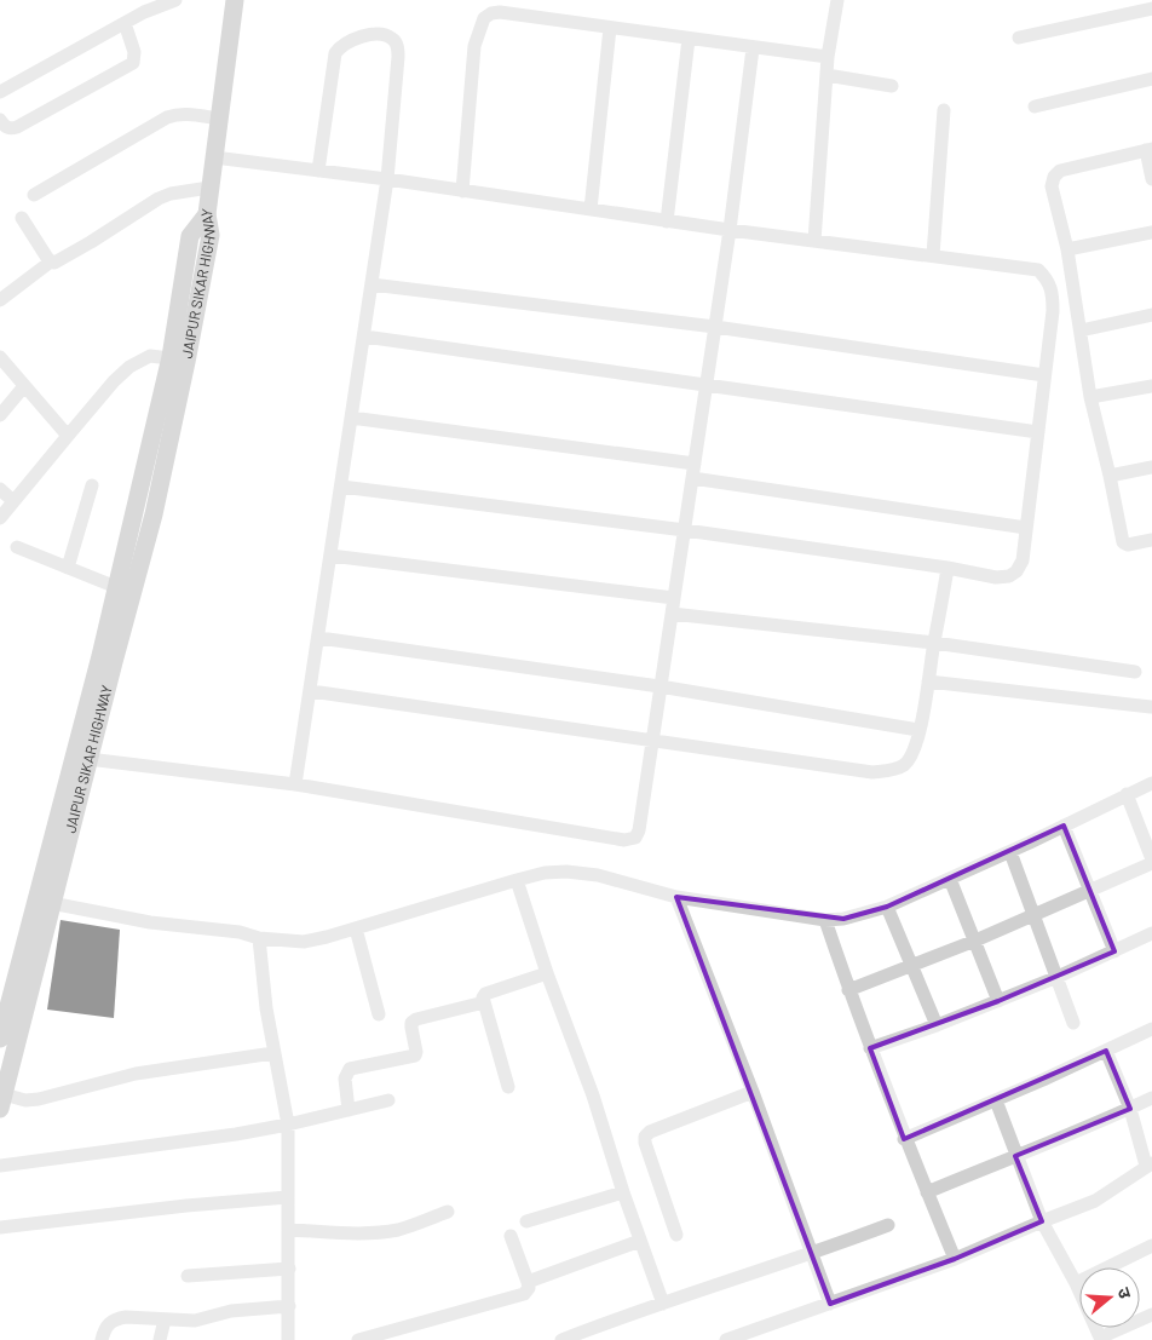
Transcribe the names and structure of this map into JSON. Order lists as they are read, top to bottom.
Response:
{
  "streets": {
    "main road": ["JAIPUR SIKAR HIGHWAY"]
  },
  "north": "right"
}
